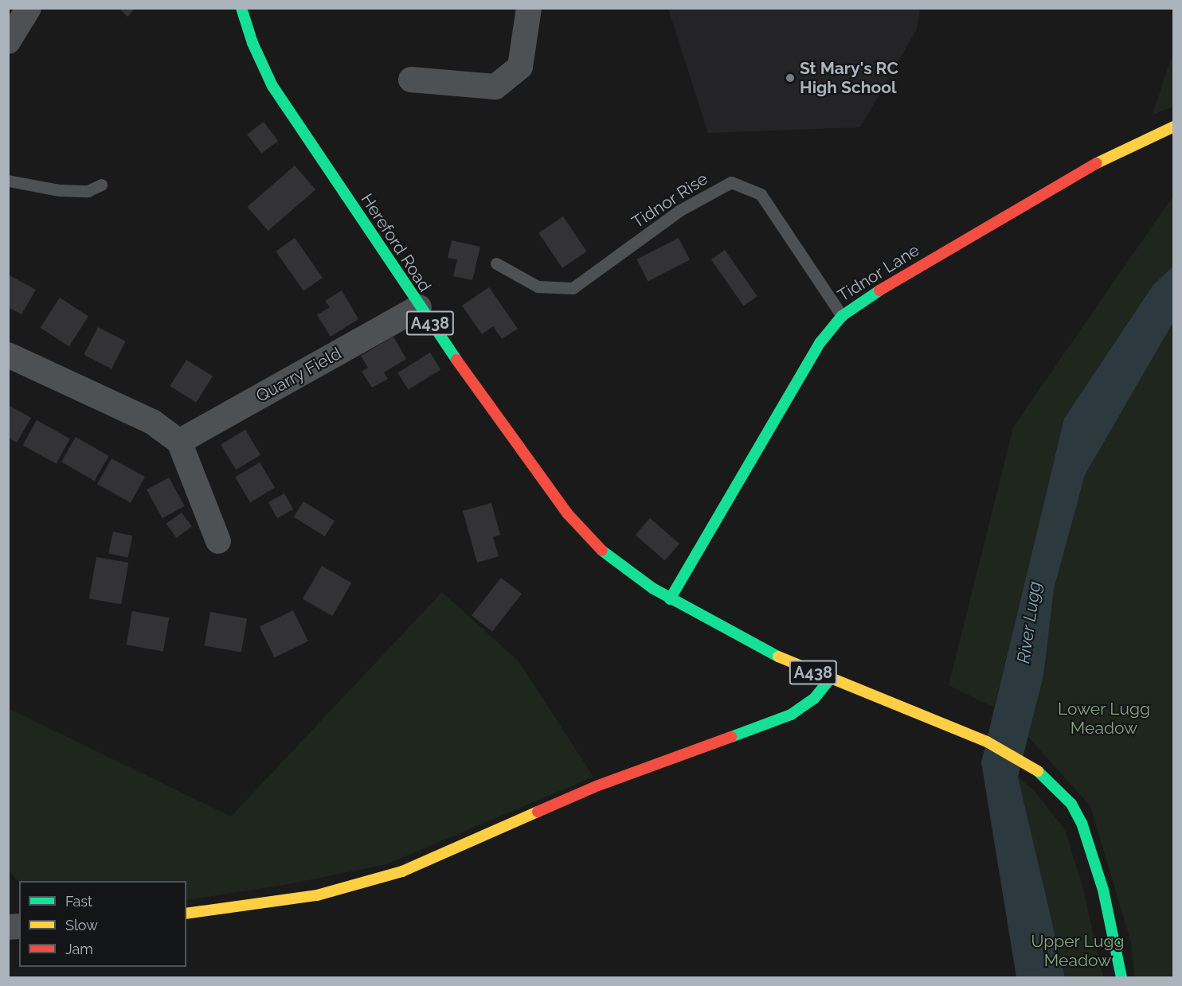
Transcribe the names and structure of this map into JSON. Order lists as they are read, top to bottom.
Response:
{
  "streets": {
    "main road": ["Hereford Road", "Tidnor Lane", "A438"],
    "street": ["Quarry Field"],
    "lane": ["Tidnor Rise"]
  },
  "crossings": [
    ["Tidnor Rise", "Tidnor Lane"],
    ["Hereford Road", "Tidnor Lane"],
    ["Hereford Road", "A438"],
    ["Hereford Road", "Quarry Field"],
    ["Tidnor Lane", "A438"]
  ],
  "water": ["River Lugg"],
  "parks": ["Lower Lugg Meadow", "Upper Lugg Meadow"],
  "places": ["St Mary's RC High School"],
  "legend": ["Fast", "Slow", "Jam"]
}
